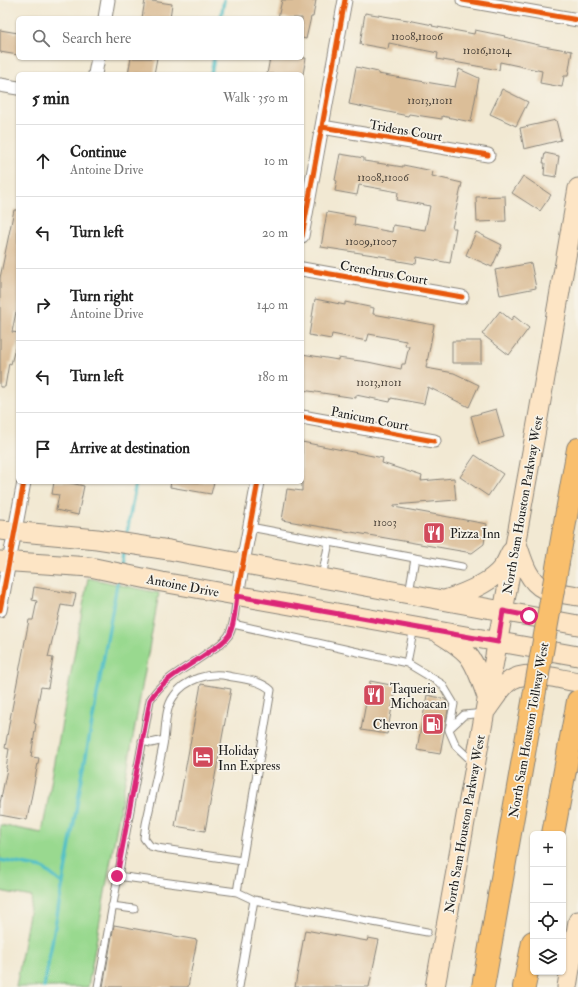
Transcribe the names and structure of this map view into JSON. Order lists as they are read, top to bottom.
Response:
{
  "streets": {
    "highway": ["North Sam Houston Tollway West"],
    "main road": ["North Sam Houston Parkway West", "Antoine Drive"],
    "street": ["Tridens Court", "Crenchrus Court", "Panicum Court"]
  },
  "crossings": [
    ["North Sam Houston Parkway West", "Antoine Drive"]
  ],
  "places": {
    "restaurant": ["Pizza Inn", "Taqueria Michoacan"],
    "fuel station": ["Chevron"],
    "hotel": ["Holiday Inn Express"]
  },
  "house_numbers": [
    "11008,11006",
    "11016,11014",
    "11013,11011",
    "11008,11006",
    "11009,11007",
    "11013,11011",
    "11003"
  ],
  "page": {
    "search": "Search here",
    "heading": ["5 min", "Walk · 350 m"],
    "list": [
      ["Continue", "Antoine Drive", "10 m"],
      ["Turn left", "20 m"],
      ["Turn right", "Antoine Drive", "140 m"],
      ["Turn left", "180 m"],
      "Arrive at destination"
    ],
    "map_buttons": ["+", "−"]
  }
}
